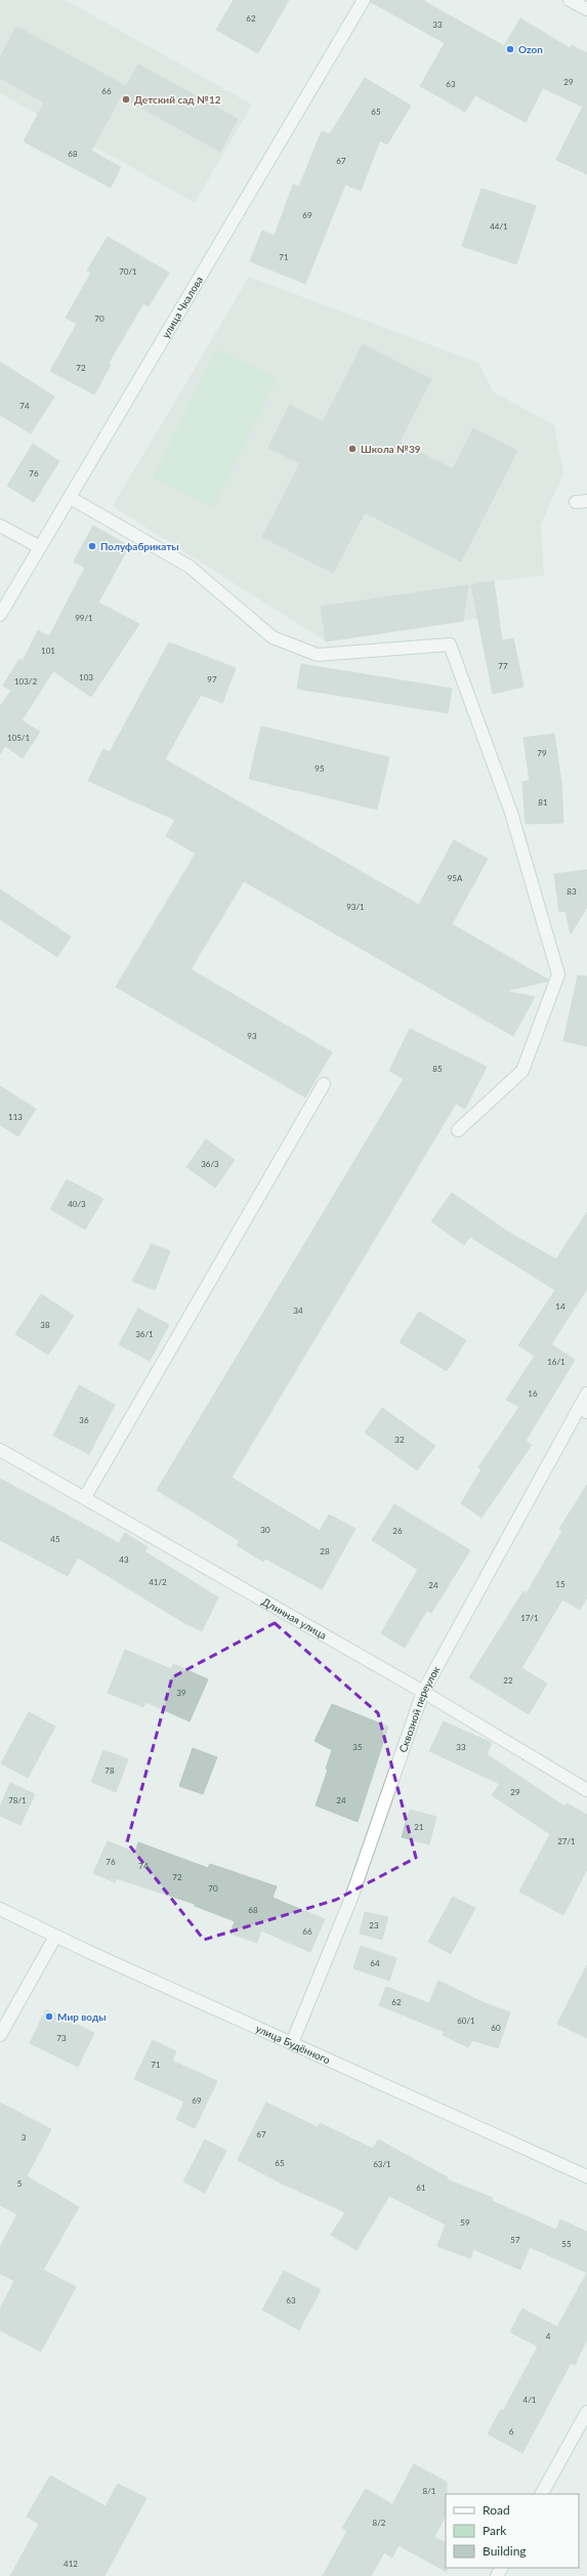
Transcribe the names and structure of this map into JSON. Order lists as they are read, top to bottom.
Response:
{
  "streets": {
    "street": [
      "улица Чкалова",
      "Длинная улица",
      "Сквозной переулок",
      "улица Будённого"
    ]
  },
  "crossings": [
    ["Длинная улица", "Сквозной переулок"],
    ["Сквозной переулок", "улица Будённого"]
  ],
  "places": [
    "Ozon",
    "Детский сад №12",
    "Школа №39",
    "Полуфабрикаты",
    "Мир воды"
  ],
  "house_numbers": [
    "62",
    "33",
    "29",
    "63",
    "66",
    "65",
    "68",
    "67",
    "69",
    "44/1",
    "71",
    "70/1",
    "70",
    "72",
    "74",
    "76",
    "99/1",
    "101",
    "77",
    "103",
    "97",
    "103/2",
    "105/1",
    "79",
    "95",
    "81",
    "95А",
    "83",
    "93/1",
    "93",
    "85",
    "113",
    "36/3",
    "40/3",
    "14",
    "34",
    "38",
    "36/1",
    "16/1",
    "16",
    "36",
    "32",
    "30",
    "26",
    "45",
    "28",
    "43",
    "41/2",
    "15",
    "24",
    "17/1",
    "22",
    "39",
    "35",
    "33",
    "78",
    "29",
    "78/1",
    "24",
    "21",
    "27/1",
    "76",
    "74",
    "72",
    "70",
    "68",
    "23",
    "66",
    "64",
    "62",
    "60/1",
    "60",
    "73",
    "71",
    "69",
    "67",
    "3",
    "65",
    "63/1",
    "5",
    "61",
    "59",
    "57",
    "55",
    "63",
    "4",
    "4/1",
    "6",
    "8/1",
    "8/2",
    "412"
  ],
  "legend": ["Road", "Park", "Building"]
}
